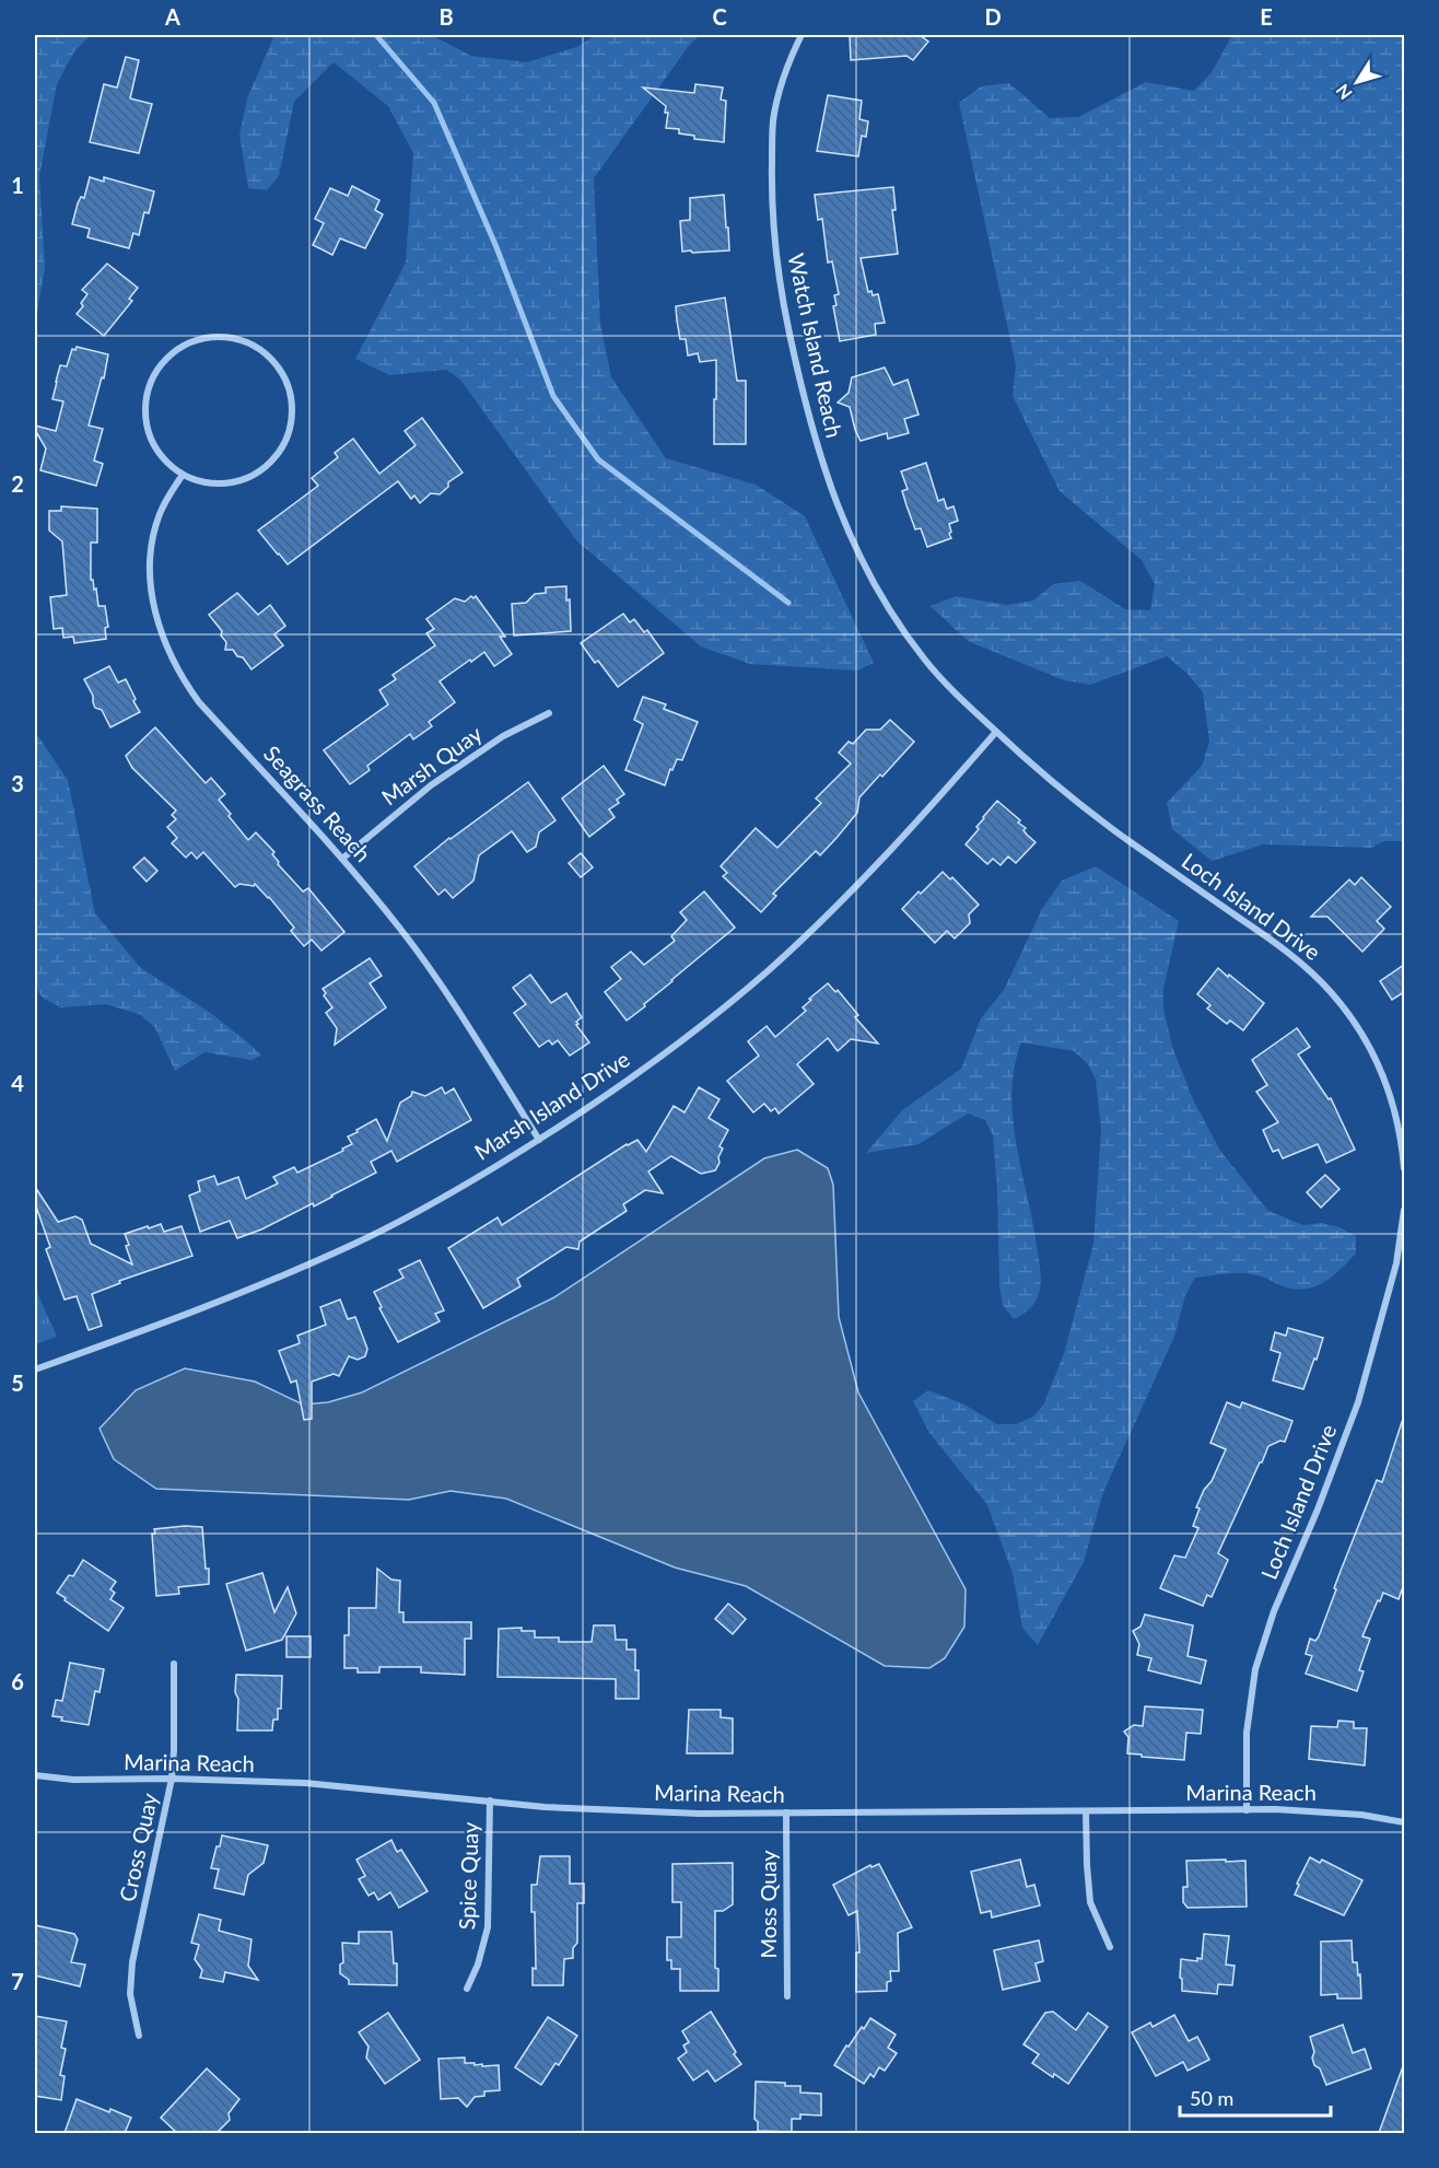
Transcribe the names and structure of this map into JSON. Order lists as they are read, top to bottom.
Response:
{
  "streets": {
    "street": [
      "Watch Island Reach",
      "Marsh Quay",
      "Seagrass Reach",
      "Loch Island Drive",
      "Marsh Island Drive",
      "Marina Reach",
      "Cross Quay",
      "Spice Quay",
      "Moss Quay"
    ]
  },
  "crossings": [
    ["Watch Island Reach", "Loch Island Drive"],
    ["Watch Island Reach", "Marsh Island Drive"],
    ["Marsh Quay", "Seagrass Reach"],
    ["Seagrass Reach", "Marsh Island Drive"],
    ["Loch Island Drive", "Marsh Island Drive"],
    ["Loch Island Drive", "Marina Reach"],
    ["Marina Reach", "Cross Quay"],
    ["Marina Reach", "Spice Quay"],
    ["Marina Reach", "Moss Quay"]
  ],
  "scale_bar": "50 m",
  "north": "bottom left",
  "grid": {
    "columns": [
      "A",
      "B",
      "C",
      "D",
      "E"
    ],
    "rows": [
      "1",
      "2",
      "3",
      "4",
      "5",
      "6",
      "7"
    ]
  }
}
